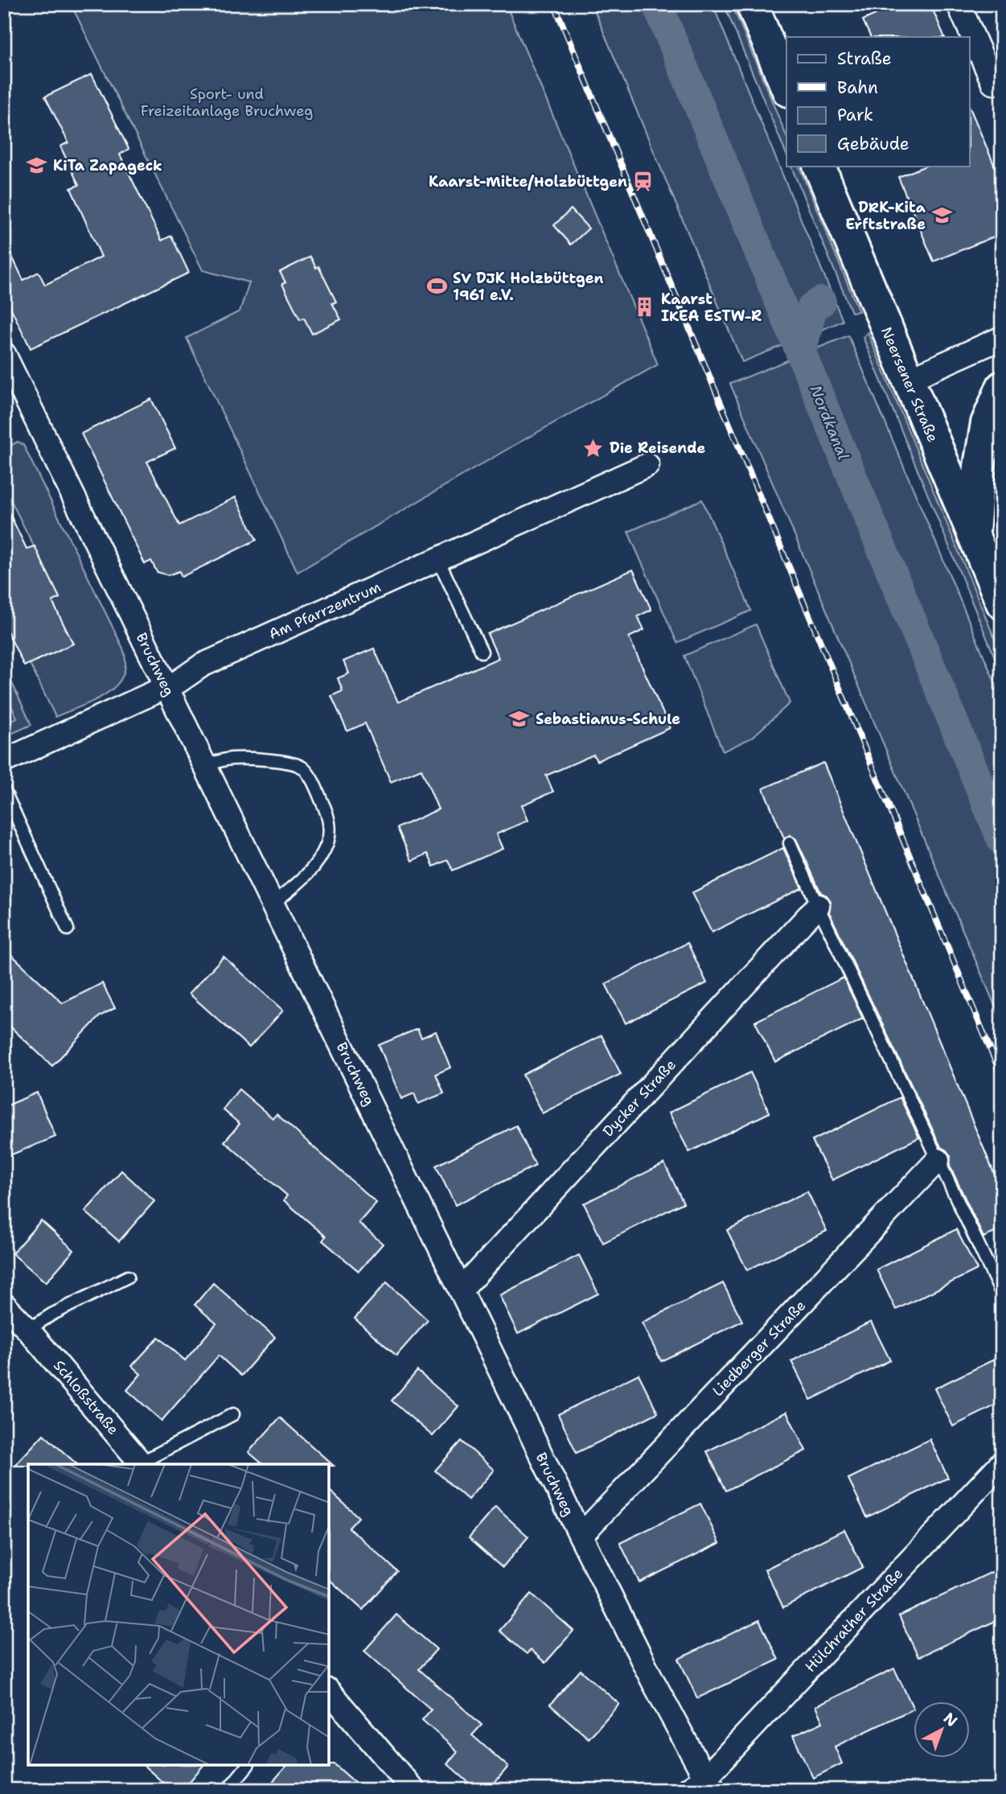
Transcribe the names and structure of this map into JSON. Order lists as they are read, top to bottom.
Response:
{
  "streets": {
    "main road": ["Neersener Straße"],
    "street": [
      "Am Pfarrzentrum",
      "Bruchweg",
      "Dycker Straße",
      "Liedberger Straße",
      "Schloßstraße",
      "Hülchrather Straße"
    ]
  },
  "crossings": [
    ["Am Pfarrzentrum", "Bruchweg"],
    ["Bruchweg", "Dycker Straße"],
    ["Bruchweg", "Liedberger Straße"],
    ["Bruchweg", "Hülchrather Straße"]
  ],
  "water": ["Nordkanal"],
  "parks": ["Sport- und Freizeitanlage Bruchweg"],
  "places": {
    "school or university": ["KiTa Zapageck", "DRK-Kita Erftstraße", "Sebastianus-Schule"],
    "station": ["Kaarst-Mitte/Holzbüttgen"],
    "sports": ["SV DJK Holzbüttgen 1961 e.V."],
    "building": ["Kaarst IKEA ESTW-R"],
    "place": ["Die Reisende"]
  },
  "legend": [
    "Straße",
    "Bahn",
    "Park",
    "Gebäude"
  ],
  "north": "top right"
}
